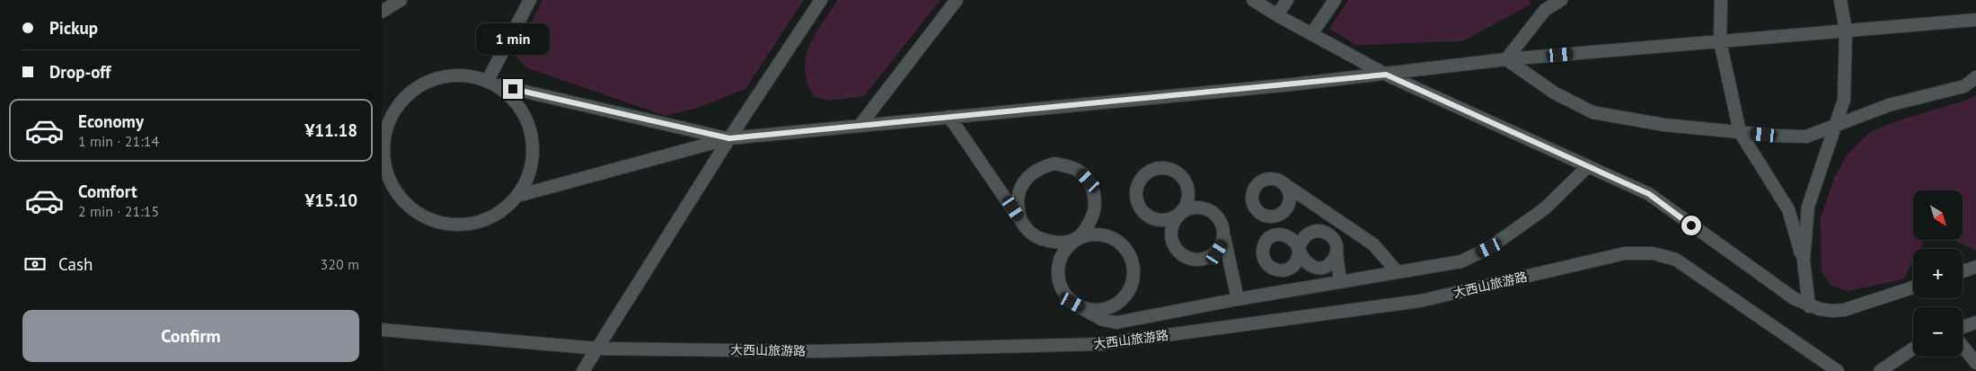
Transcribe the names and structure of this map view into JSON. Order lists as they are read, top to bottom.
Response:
{
  "streets": {
    "street": ["大西山旅游路"]
  },
  "north": "bottom right",
  "page": {
    "banner": ["Pickup", "Drop-off"],
    "bubble": "1 min",
    "list": [
      {
        "name": "Economy",
        "note": "1 min · 21:14",
        "value": "¥11.18"
      },
      {
        "name": "Comfort",
        "note": "2 min · 21:15",
        "value": "¥15.10"
      }
    ],
    "map_buttons": ["+", "−"],
    "pay": ["Cash", "320 m"],
    "buttons": "Confirm"
  }
}
